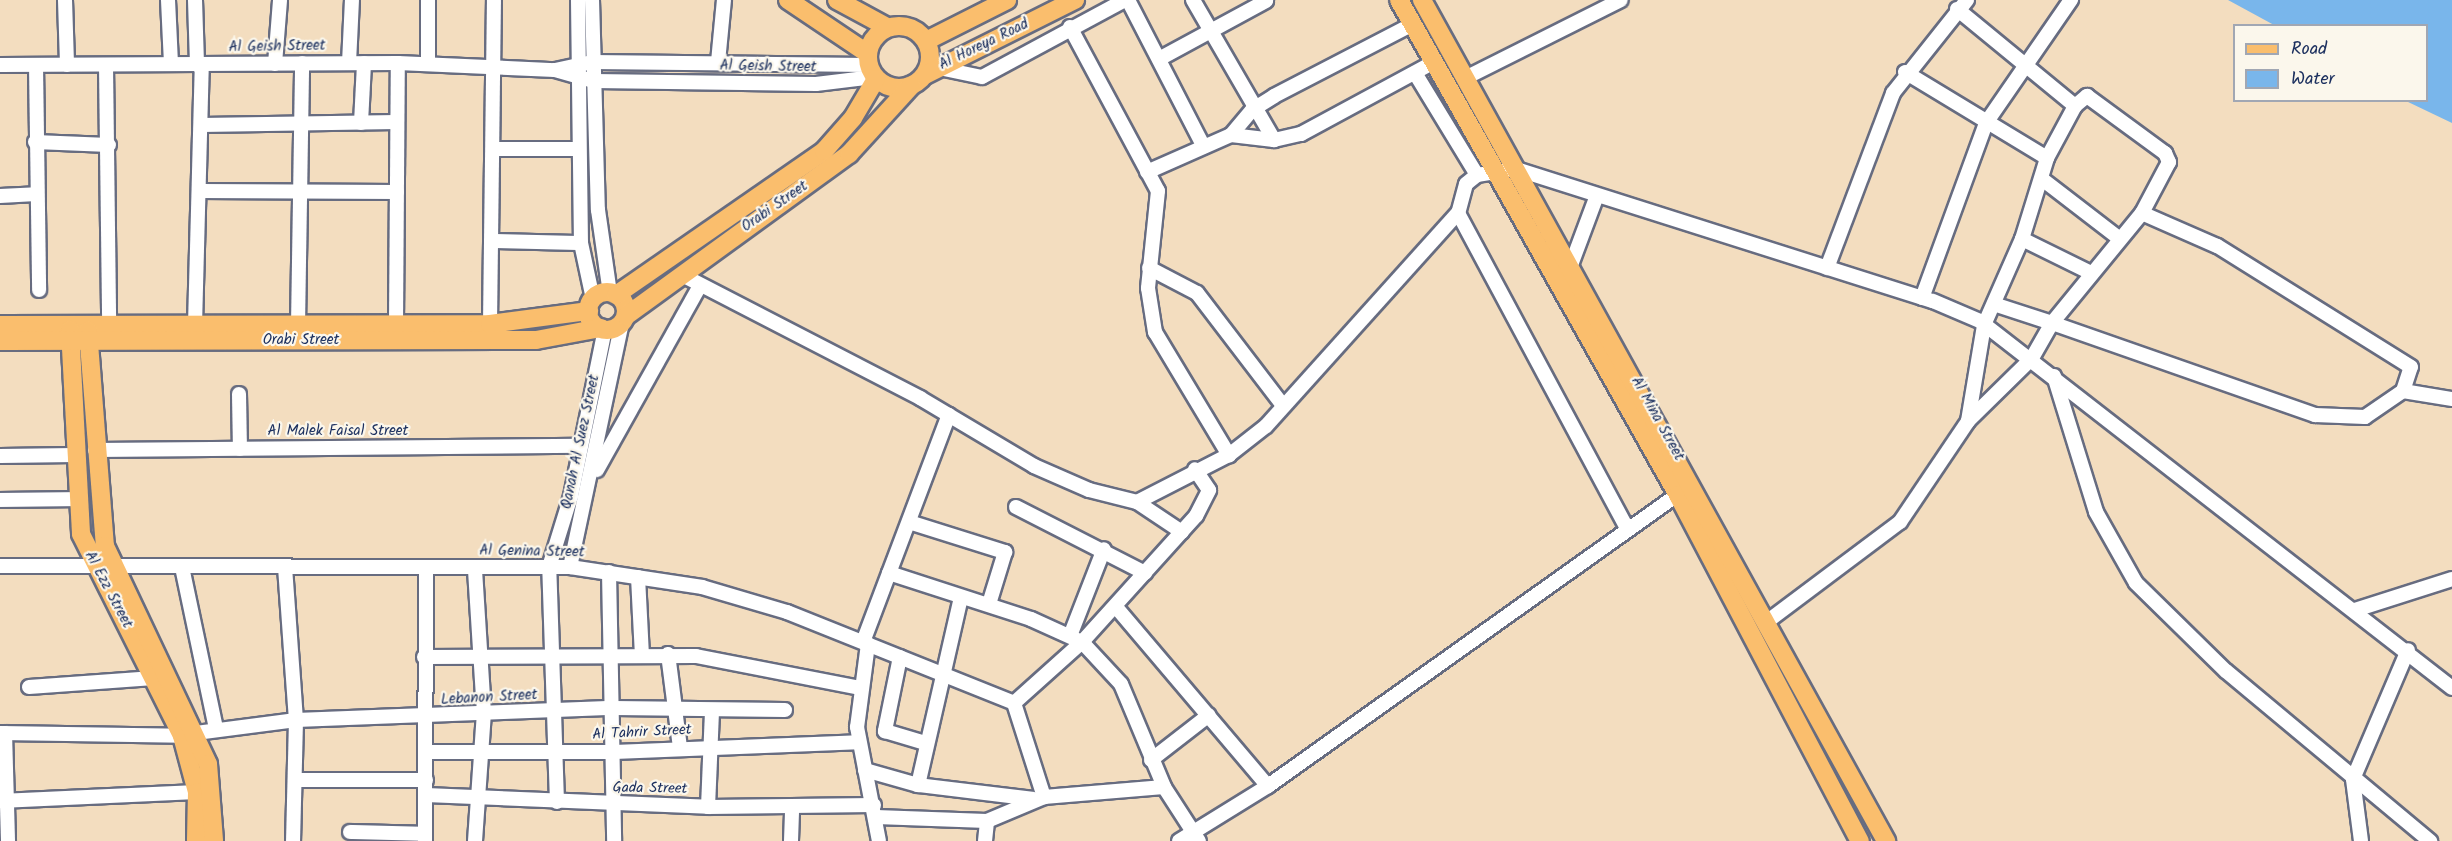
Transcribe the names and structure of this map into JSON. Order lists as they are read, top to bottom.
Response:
{
  "streets": {
    "main road": [
      "Al Horeya Road",
      "Orabi Street",
      "Al Mina Street",
      "Al Ezz Street"
    ],
    "street": [
      "Al Geish Street",
      "Al Malek Faisal Street",
      "Qanah Al Suez Street",
      "Al Genina Street",
      "Lebanon Street",
      "Al Tahrir Street",
      "Gada Street"
    ]
  },
  "crossings": [
    ["Al Horeya Road", "Al Geish Street"],
    ["Al Horeya Road", "Orabi Street"],
    ["Al Geish Street", "Orabi Street"],
    ["Orabi Street", "Qanah Al Suez Street"],
    ["Orabi Street", "Al Ezz Street"],
    ["Al Malek Faisal Street", "Qanah Al Suez Street"],
    ["Al Malek Faisal Street", "Al Ezz Street"],
    ["Qanah Al Suez Street", "Al Genina Street"],
    ["Qanah Al Suez Street", "Lebanon Street"],
    ["Qanah Al Suez Street", "Al Tahrir Street"],
    ["Qanah Al Suez Street", "Gada Street"],
    ["Al Genina Street", "Al Ezz Street"],
    ["Al Ezz Street", "Lebanon Street"]
  ],
  "legend": ["Road", "Water"]
}
